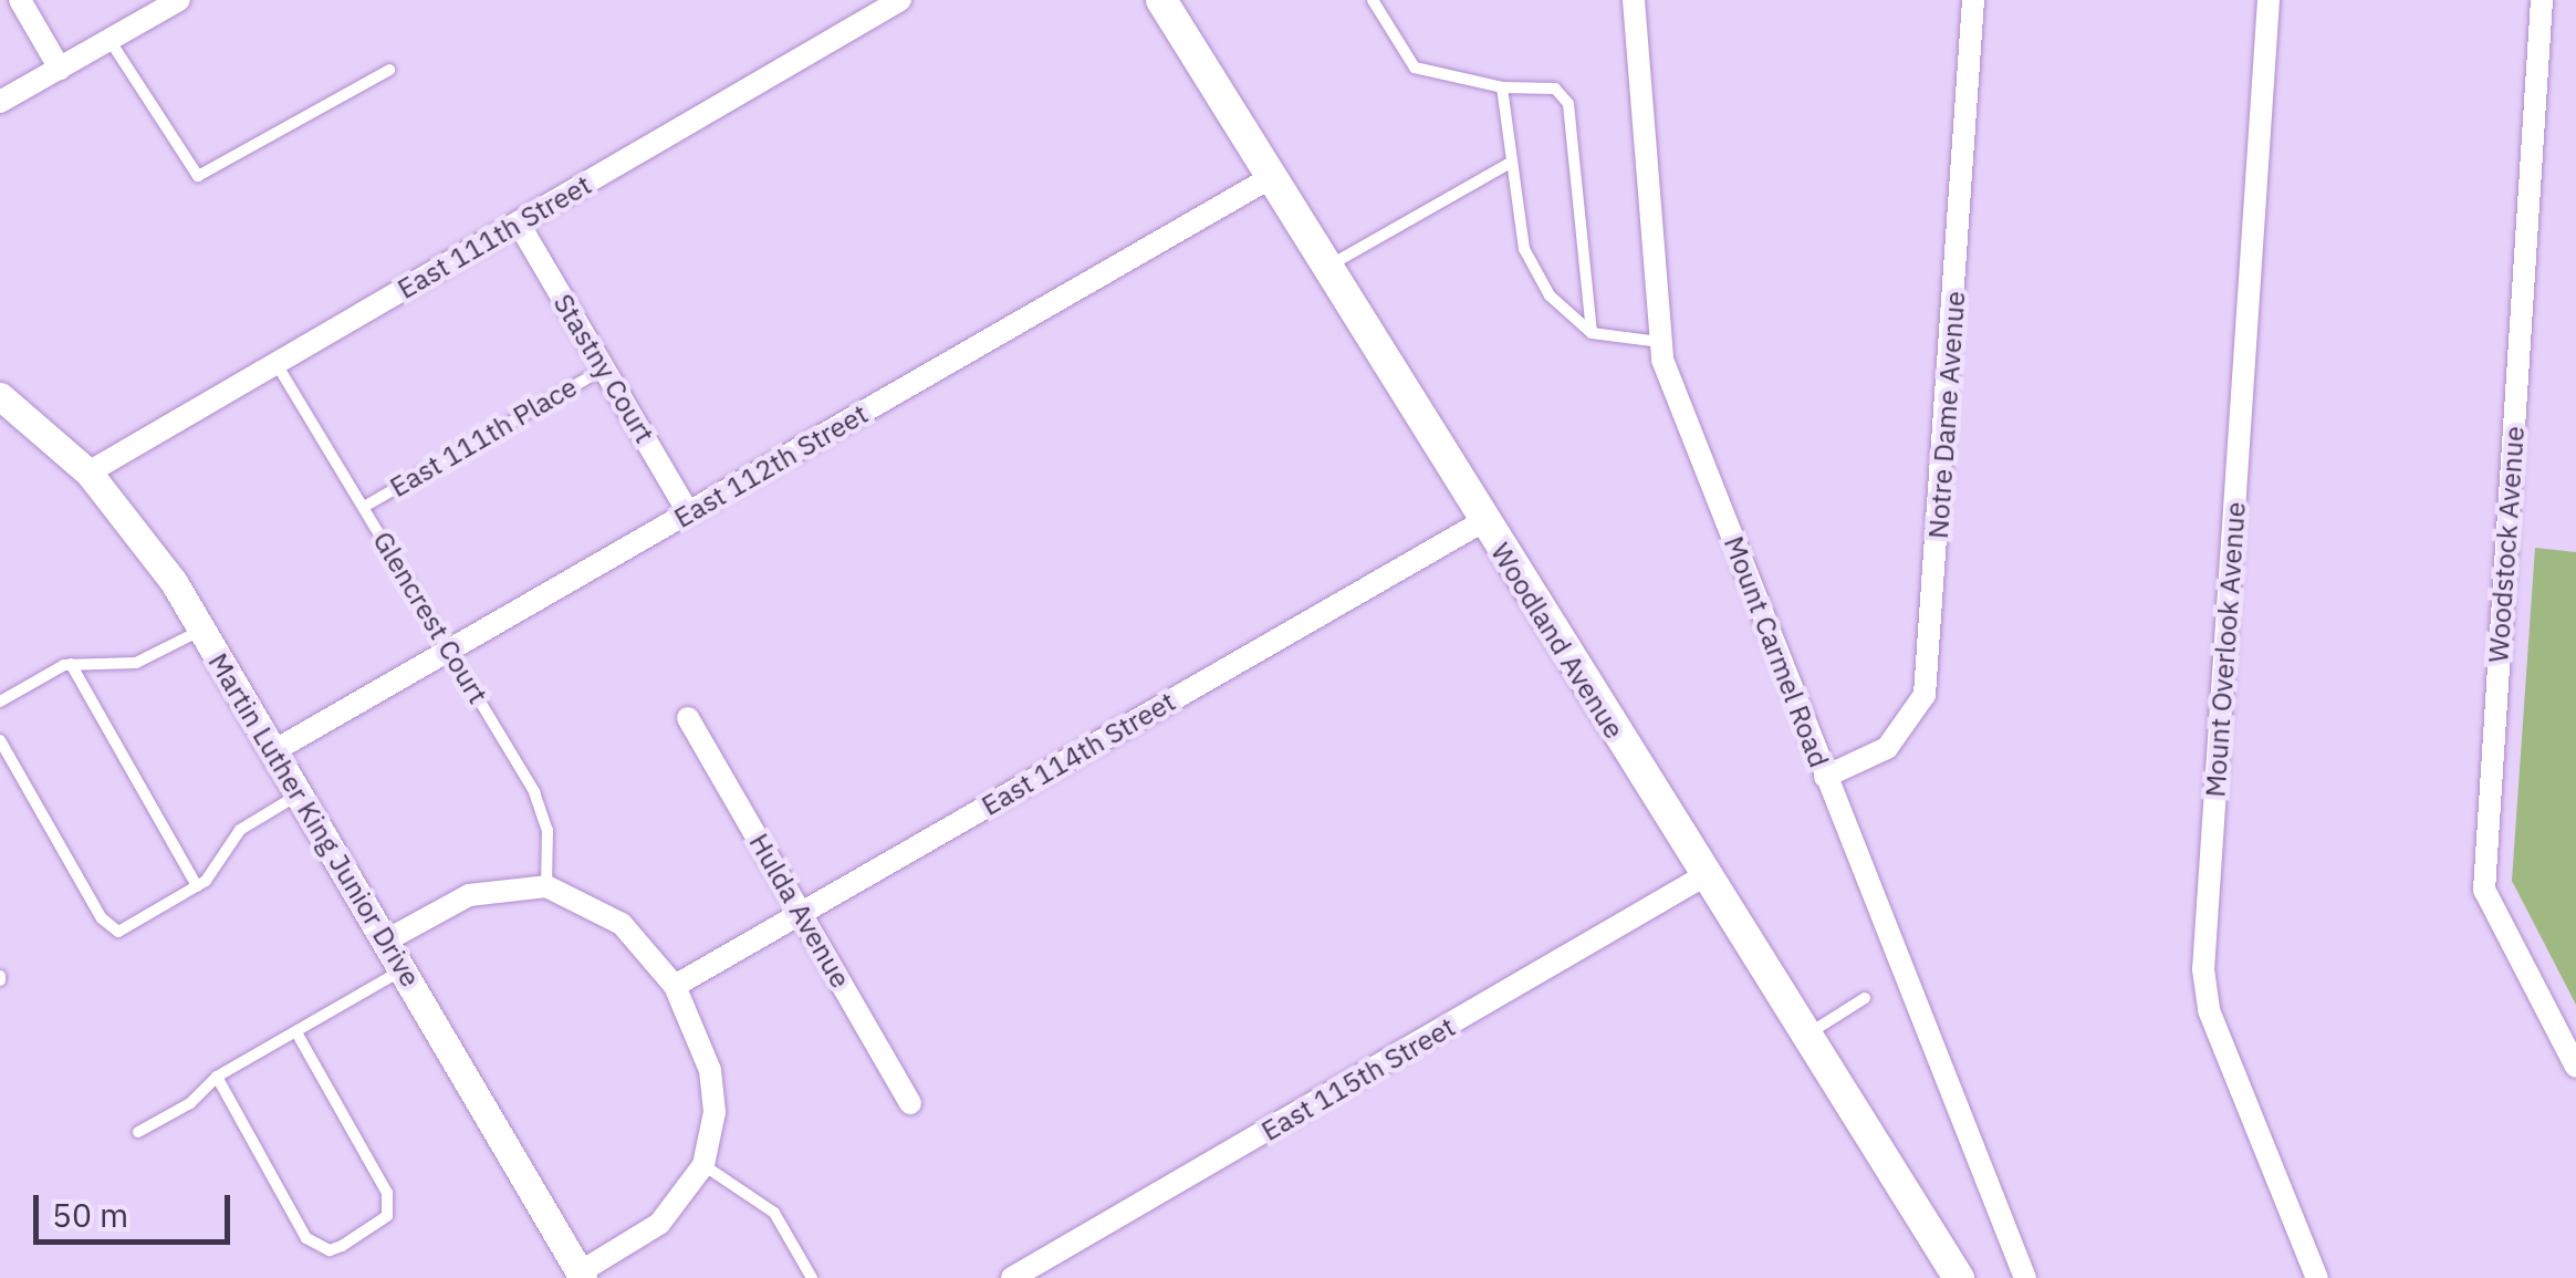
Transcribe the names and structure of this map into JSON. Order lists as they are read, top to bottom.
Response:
{
  "streets": {
    "main road": ["Woodland Avenue"],
    "street": [
      "East 111th Street",
      "Stastny Court",
      "Notre Dame Avenue",
      "East 112th Street",
      "Woodstock Avenue",
      "Mount Overlook Avenue",
      "Mount Carmel Road",
      "East 114th Street",
      "Martin Luther King Junior Drive",
      "Hulda Avenue",
      "East 115th Street"
    ],
    "lane": ["East 111th Place", "Glencrest Court"]
  },
  "crossings": [
    ["East 111th Street", "Stastny Court"],
    ["East 111th Street", "Glencrest Court"],
    ["East 111th Street", "Martin Luther King Junior Drive"],
    ["Stastny Court", "East 111th Place"],
    ["Stastny Court", "East 112th Street"],
    ["Notre Dame Avenue", "Mount Carmel Road"],
    ["East 111th Place", "Glencrest Court"],
    ["East 112th Street", "Glencrest Court"],
    ["East 112th Street", "Woodland Avenue"],
    ["East 112th Street", "Martin Luther King Junior Drive"],
    ["Woodland Avenue", "East 114th Street"],
    ["Woodland Avenue", "East 115th Street"],
    ["East 114th Street", "Hulda Avenue"]
  ],
  "scale_bar": "50 m"
}
